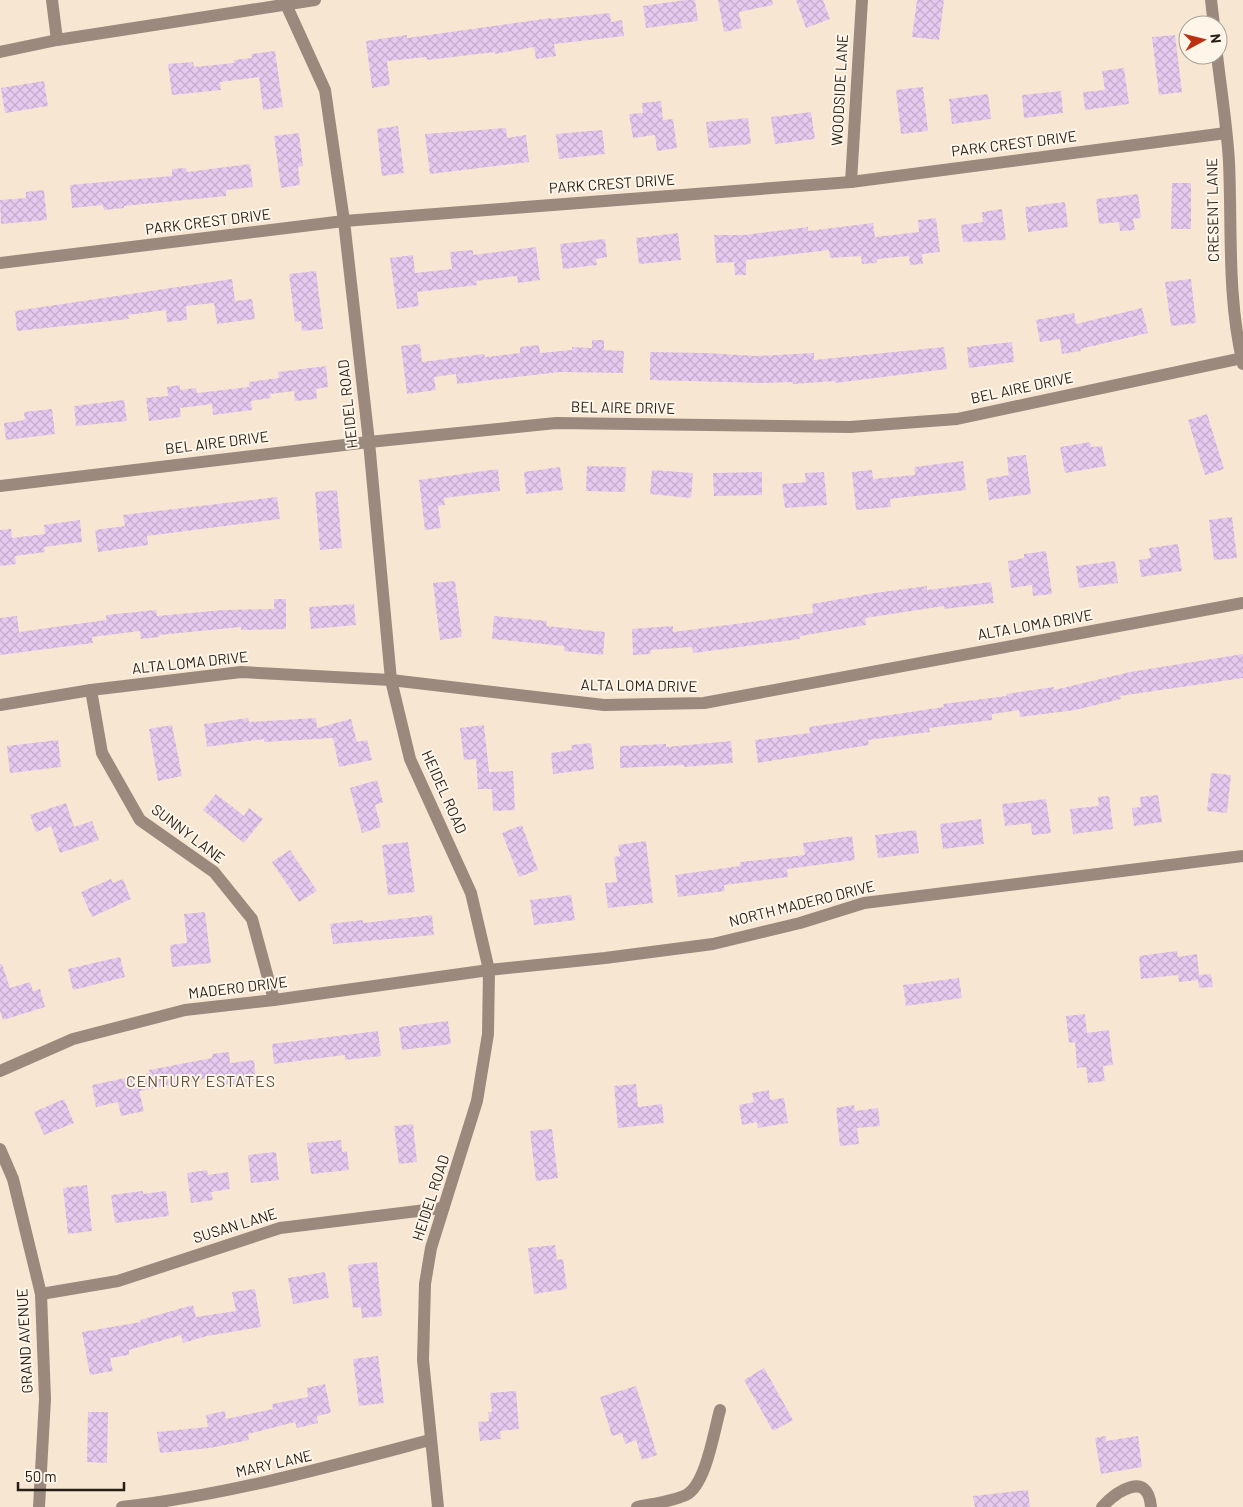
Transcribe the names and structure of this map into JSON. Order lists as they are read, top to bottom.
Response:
{
  "streets": {
    "street": [
      "WOODSIDE LANE",
      "PARK CREST DRIVE",
      "CRESENT LANE",
      "BEL AIRE DRIVE",
      "HEIDEL ROAD",
      "ALTA LOMA DRIVE",
      "SUNNY LANE",
      "NORTH MADERO DRIVE",
      "MADERO DRIVE",
      "SUSAN LANE",
      "GRAND AVENUE",
      "MARY LANE"
    ]
  },
  "crossings": [
    ["WOODSIDE LANE", "PARK CREST DRIVE"],
    ["PARK CREST DRIVE", "CRESENT LANE"],
    ["PARK CREST DRIVE", "HEIDEL ROAD"],
    ["CRESENT LANE", "BEL AIRE DRIVE"],
    ["BEL AIRE DRIVE", "HEIDEL ROAD"],
    ["HEIDEL ROAD", "ALTA LOMA DRIVE"],
    ["HEIDEL ROAD", "NORTH MADERO DRIVE"],
    ["HEIDEL ROAD", "MADERO DRIVE"],
    ["HEIDEL ROAD", "SUSAN LANE"],
    ["HEIDEL ROAD", "MARY LANE"],
    ["ALTA LOMA DRIVE", "SUNNY LANE"],
    ["SUNNY LANE", "MADERO DRIVE"],
    ["NORTH MADERO DRIVE", "MADERO DRIVE"],
    ["SUSAN LANE", "GRAND AVENUE"]
  ],
  "districts": ["CENTURY ESTATES"],
  "scale_bar": "50 m",
  "north": "right"
}
